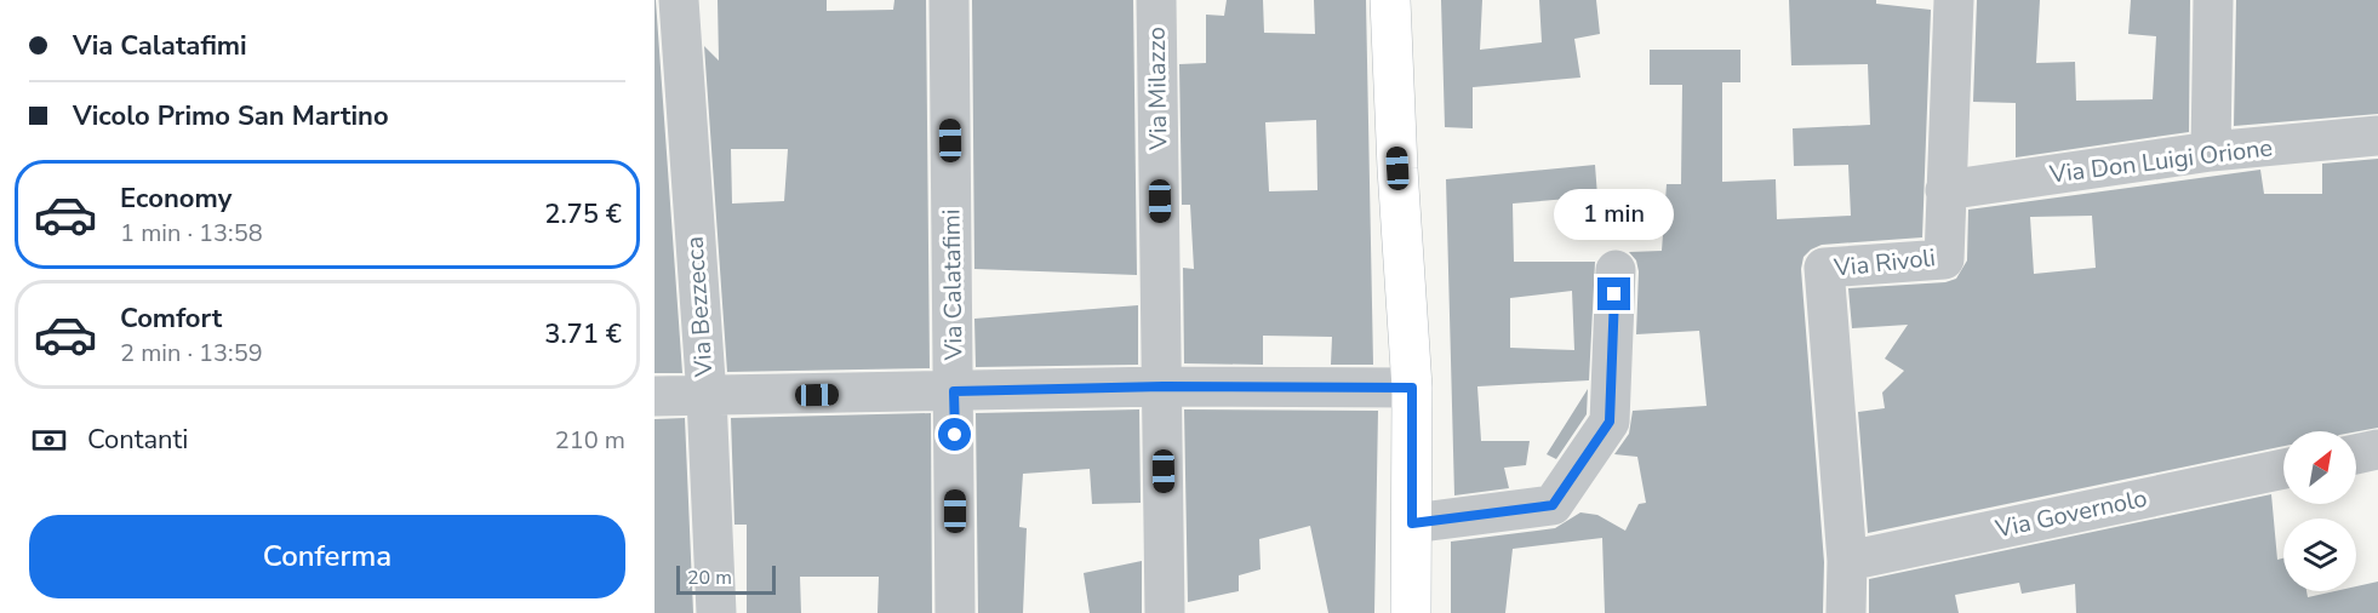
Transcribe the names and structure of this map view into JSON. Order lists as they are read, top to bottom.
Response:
{
  "streets": {
    "street": [
      "Via Milazzo",
      "Via Don Luigi Orione",
      "Via Rivoli",
      "Via Calatafimi",
      "Via Bezzecca",
      "Via Governolo"
    ]
  },
  "crossings": [
    ["Via Don Luigi Orione", "Via Rivoli"],
    ["Via Rivoli", "Via Governolo"]
  ],
  "scale_bar": "20 m",
  "north": "top right",
  "page": {
    "banner": ["Via Calatafimi", "Vicolo Primo San Martino"],
    "list": [
      {
        "name": "Economy",
        "note": "1 min · 13:58",
        "value": "2.75 €"
      },
      {
        "name": "Comfort",
        "note": "2 min · 13:59",
        "value": "3.71 €"
      }
    ],
    "bubble": "1 min",
    "pay": ["Contanti", "210 m"],
    "buttons": "Conferma",
    "scale": "20 m"
  }
}
